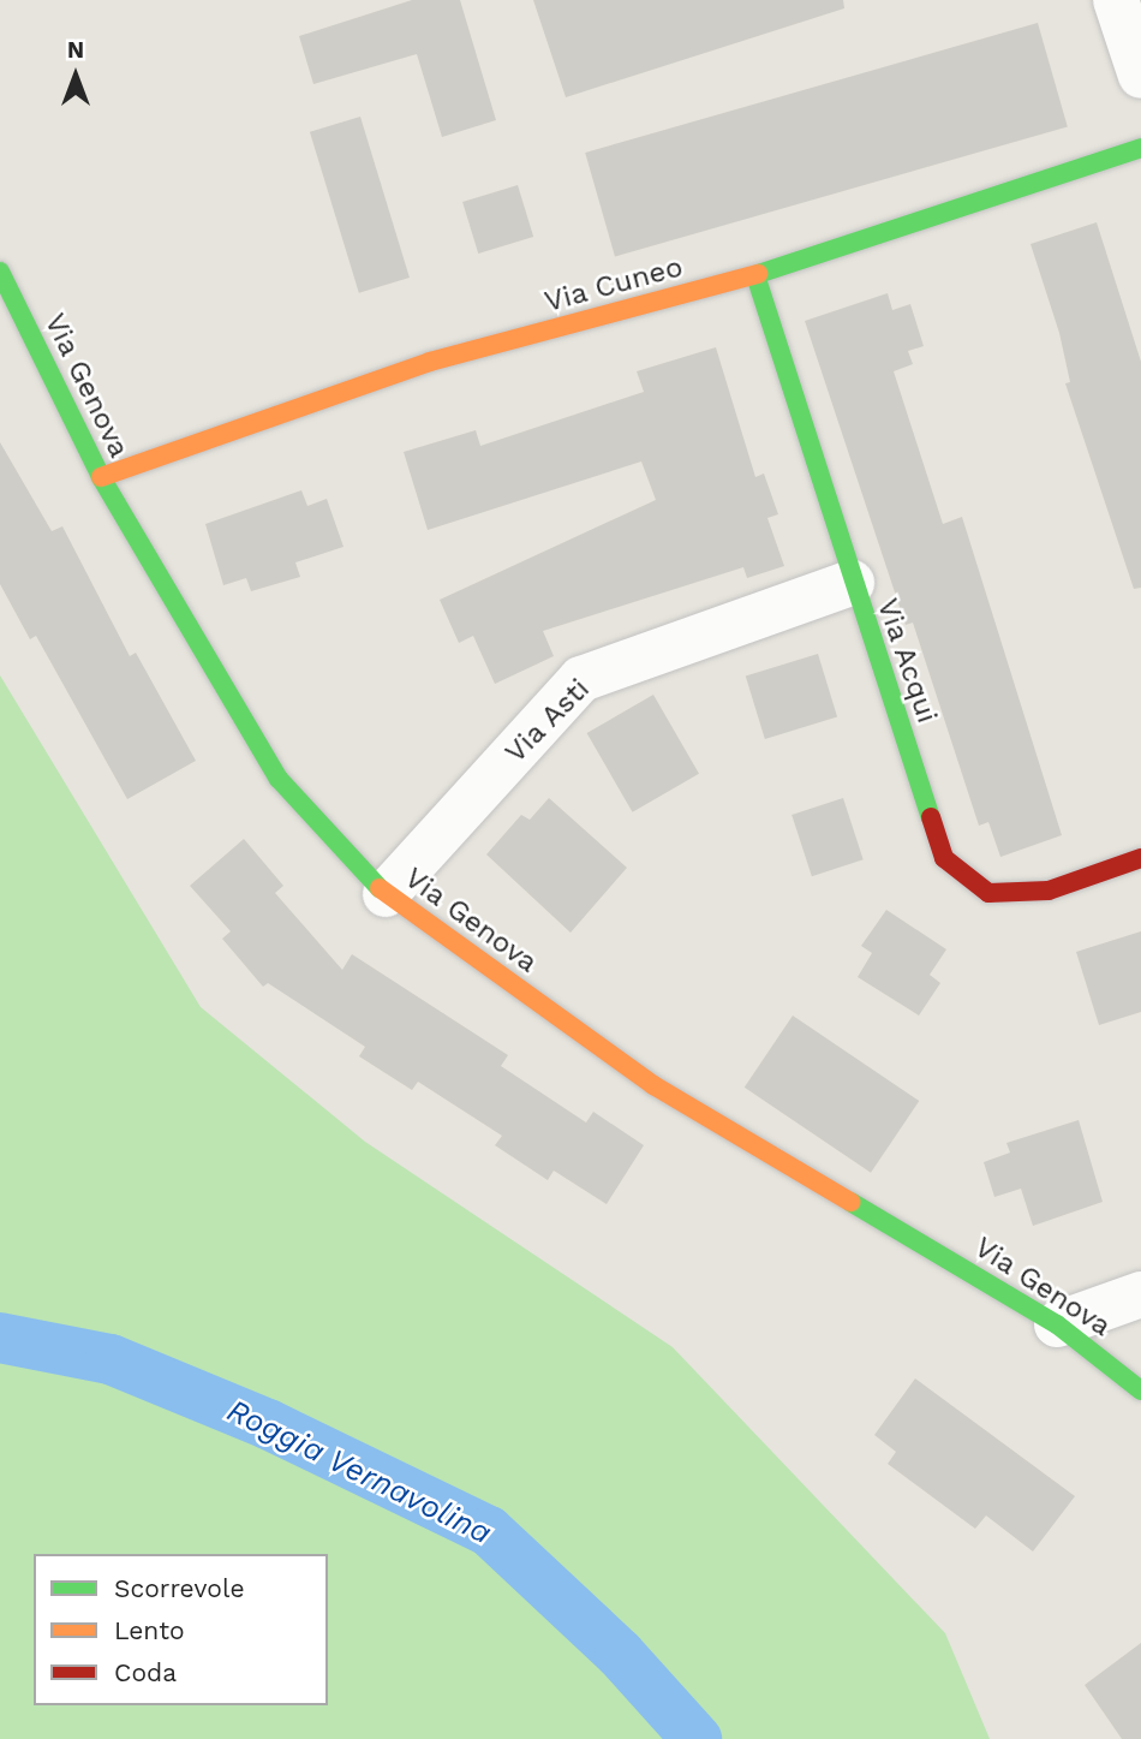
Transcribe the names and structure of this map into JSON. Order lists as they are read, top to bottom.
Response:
{
  "streets": {
    "street": [
      "Via Cuneo",
      "Via Genova",
      "Via Acqui",
      "Via Asti"
    ]
  },
  "crossings": [
    ["Via Cuneo", "Via Genova"],
    ["Via Cuneo", "Via Acqui"],
    ["Via Genova", "Via Asti"],
    ["Via Acqui", "Via Asti"]
  ],
  "water": ["Roggia Vernavolina"],
  "legend": ["Scorrevole", "Lento", "Coda"],
  "north": "top"
}
